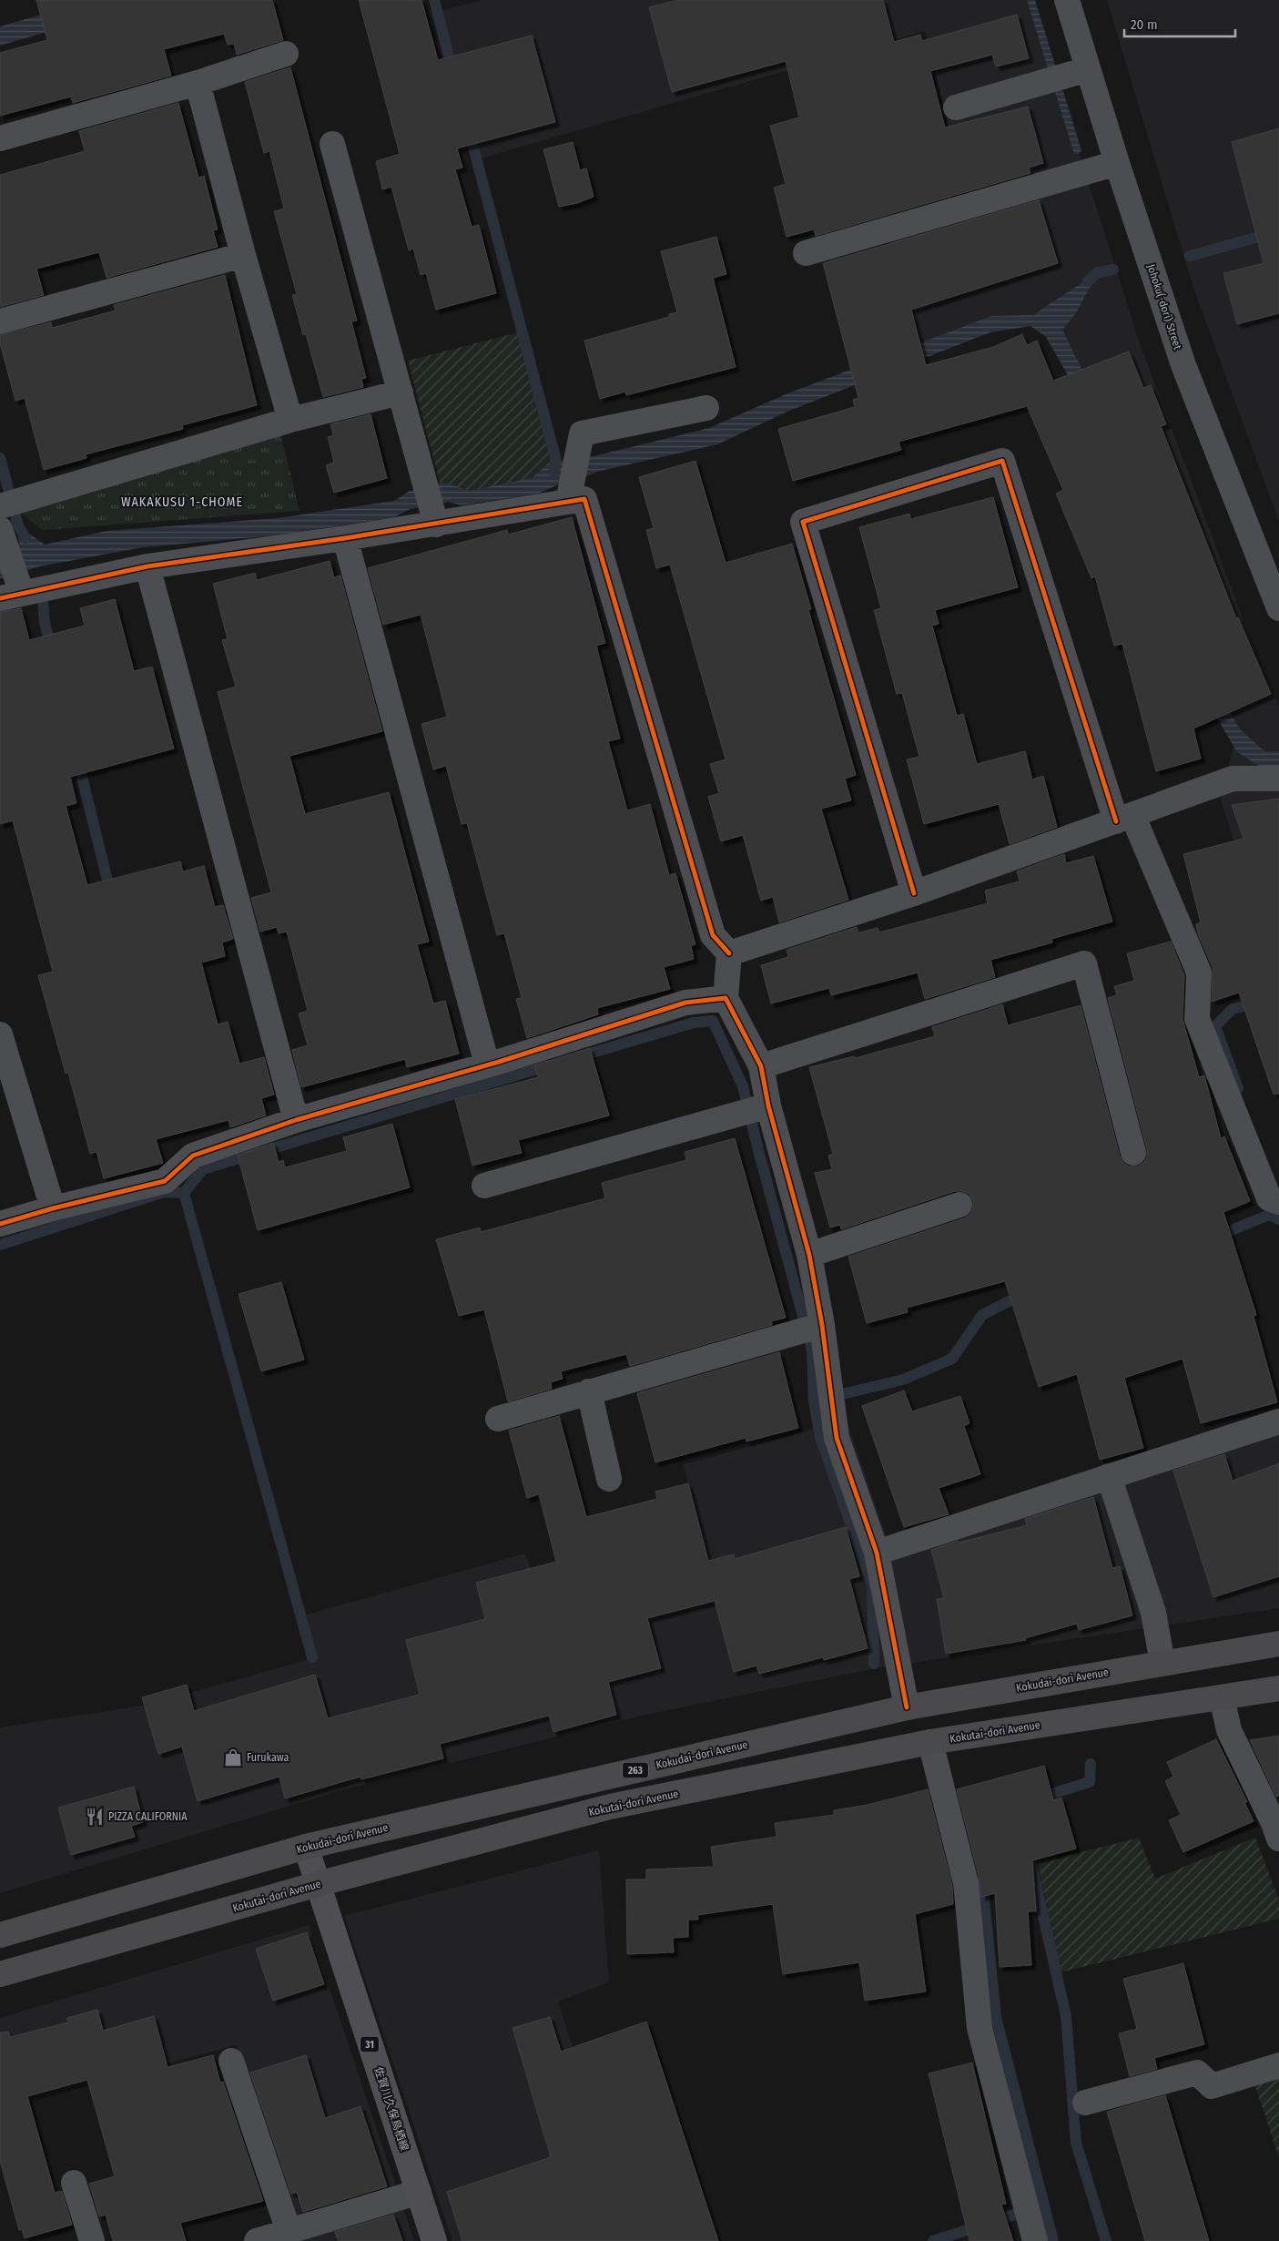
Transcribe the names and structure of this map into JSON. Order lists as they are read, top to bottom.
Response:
{
  "streets": {
    "highway": ["Kokudai-dori Avenue", "Kokutai-dori Avenue", "263"],
    "main road": ["31", "佐賀川久保鳥栖線"],
    "street": ["Johoku(-dori) Street"]
  },
  "crossings": [
    ["Kokudai-dori Avenue", "佐賀川久保鳥栖線"],
    ["Kokutai-dori Avenue", "佐賀川久保鳥栖線"]
  ],
  "districts": ["WAKAKUSU 1-CHOME"],
  "places": {
    "shop": ["Furukawa"],
    "restaurant": ["PIZZA CALIFORNIA"]
  },
  "scale_bar": "20 m"
}
